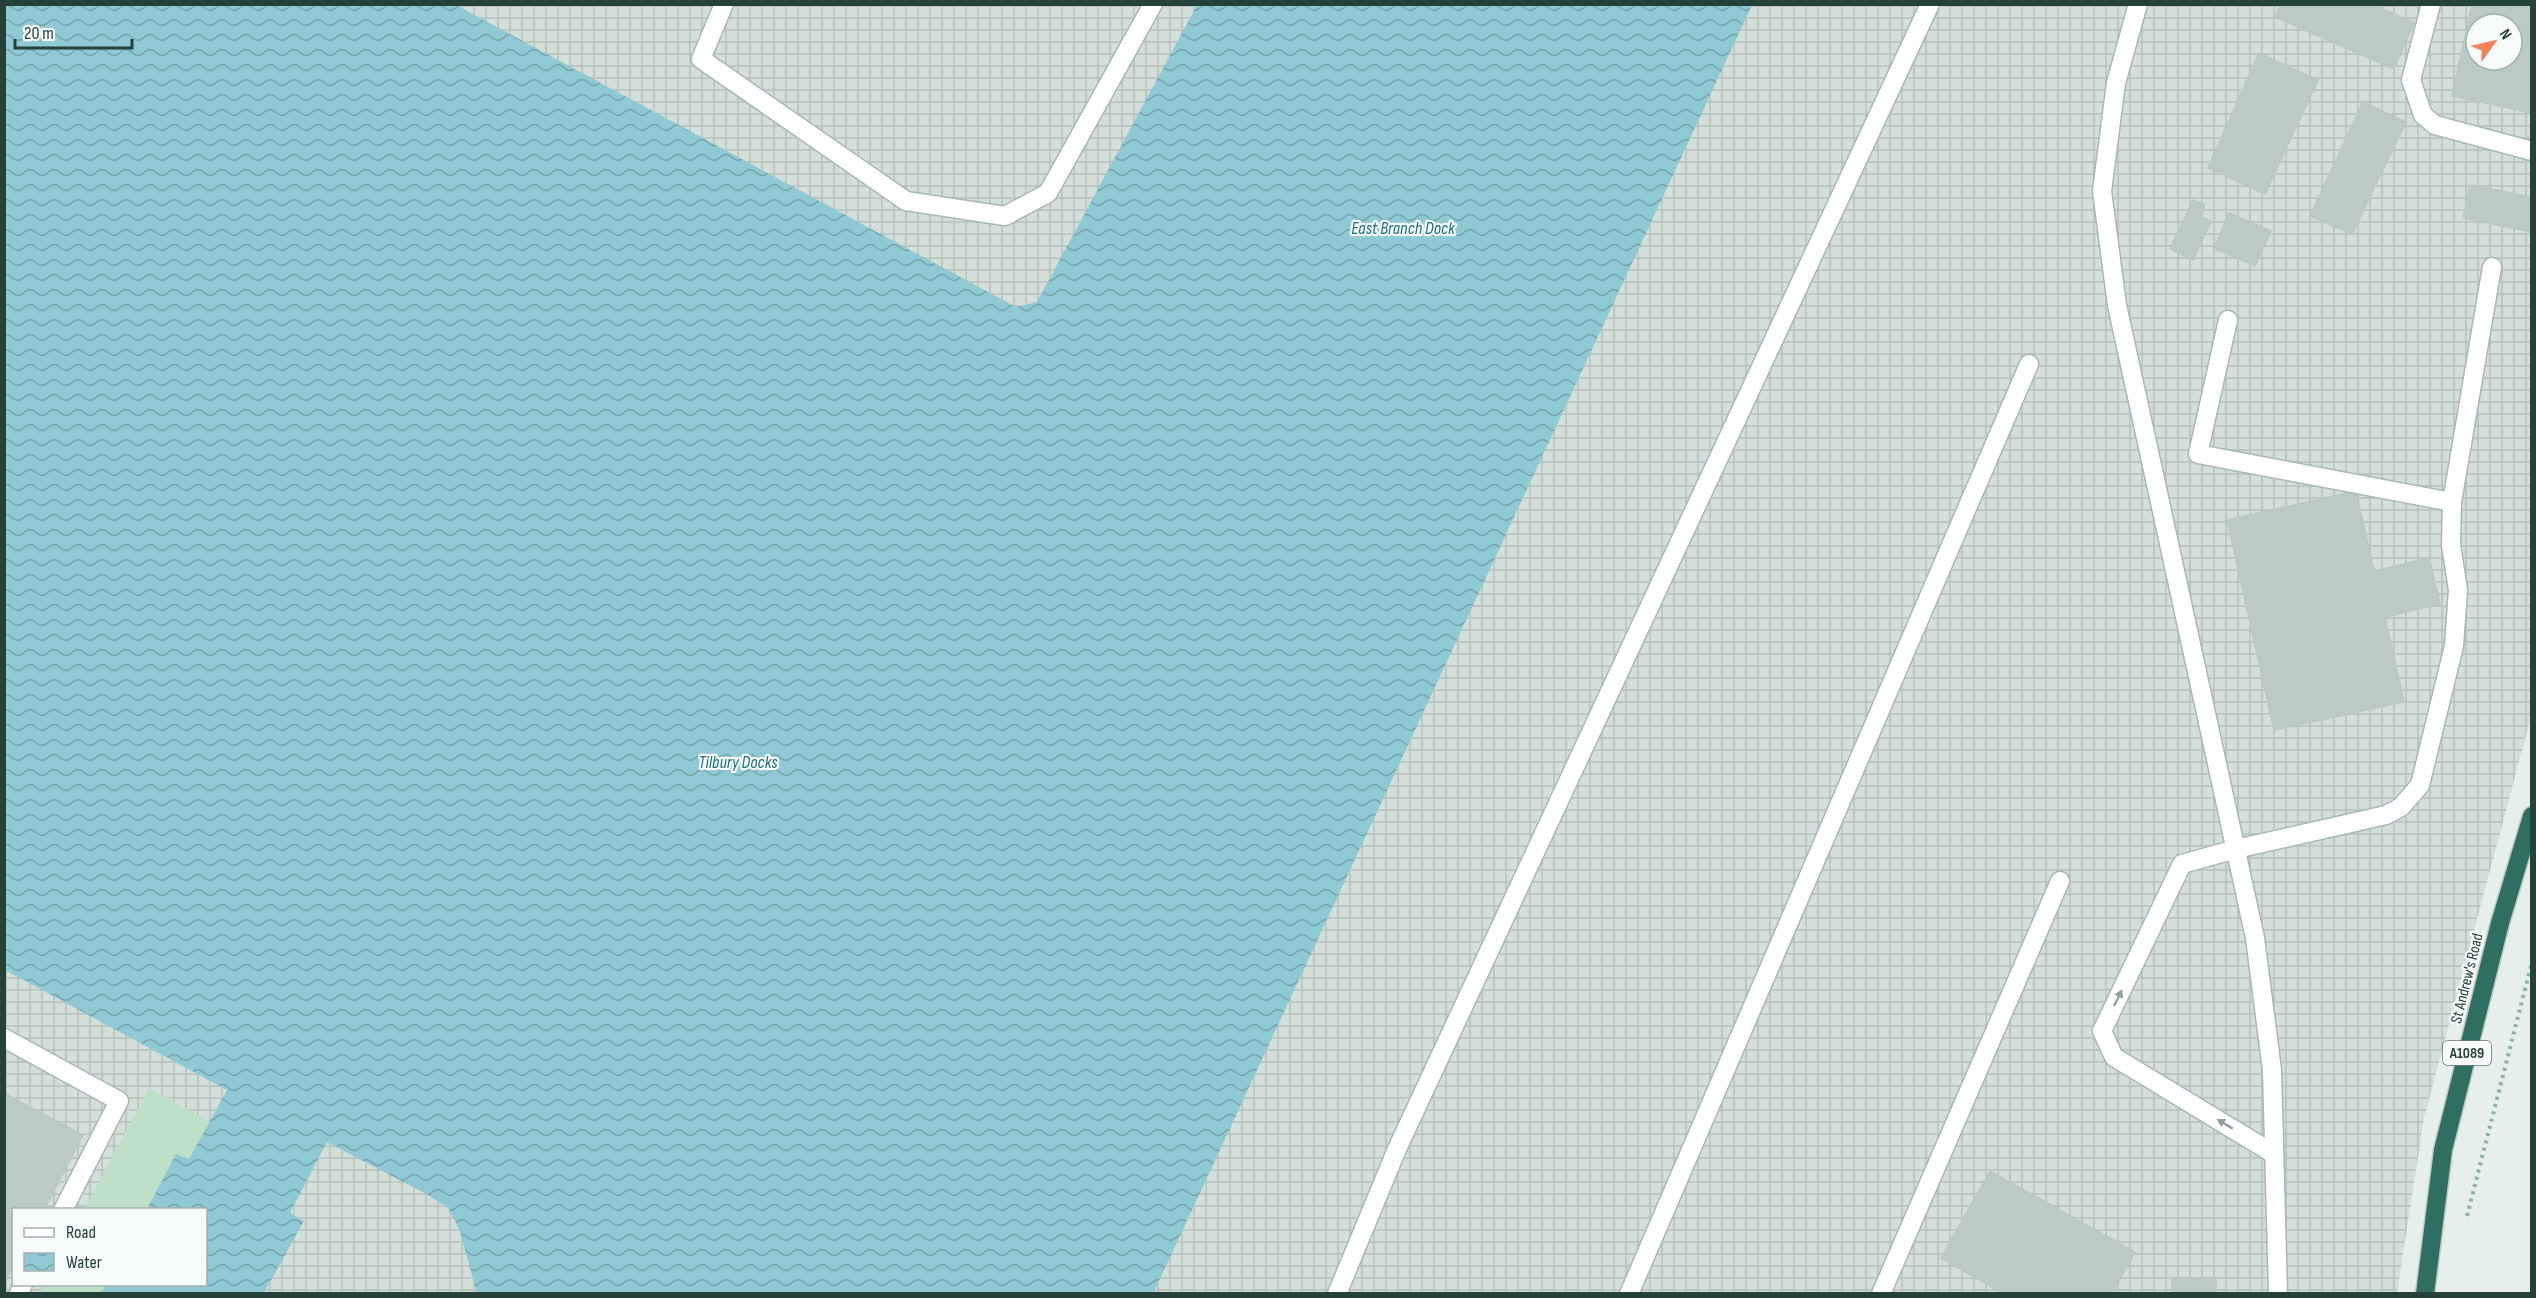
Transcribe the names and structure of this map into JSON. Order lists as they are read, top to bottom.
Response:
{
  "streets": {
    "highway": ["St Andrew's Road", "A1089"]
  },
  "water": ["East Branch Dock", "Tilbury Docks"],
  "legend": ["Road", "Water"],
  "scale_bar": "20 m",
  "north": "top right"
}
